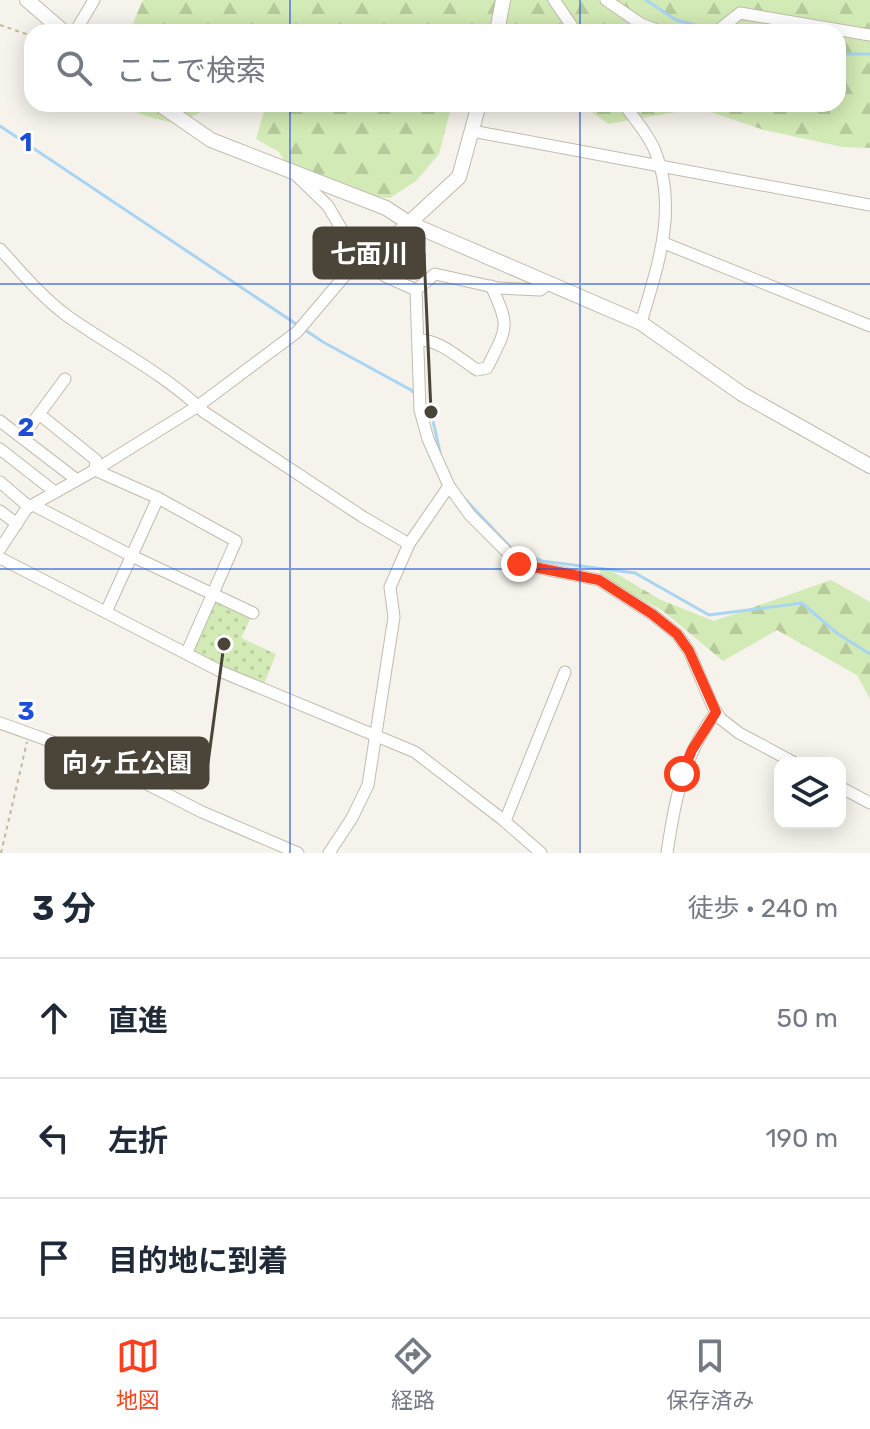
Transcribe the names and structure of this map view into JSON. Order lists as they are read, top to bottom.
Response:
{
  "places": ["七面川", "向ヶ丘公園"],
  "page": {
    "search": "ここで検索",
    "heading": ["3 分", "徒歩 · 240 m"],
    "list": [
      ["直進", "50 m"],
      ["左折", "190 m"],
      "目的地に到着"
    ],
    "nav": ["地図", "経路", "保存済み"]
  },
  "grid": {
    "rows": ["1", "2", "3"]
  }
}
